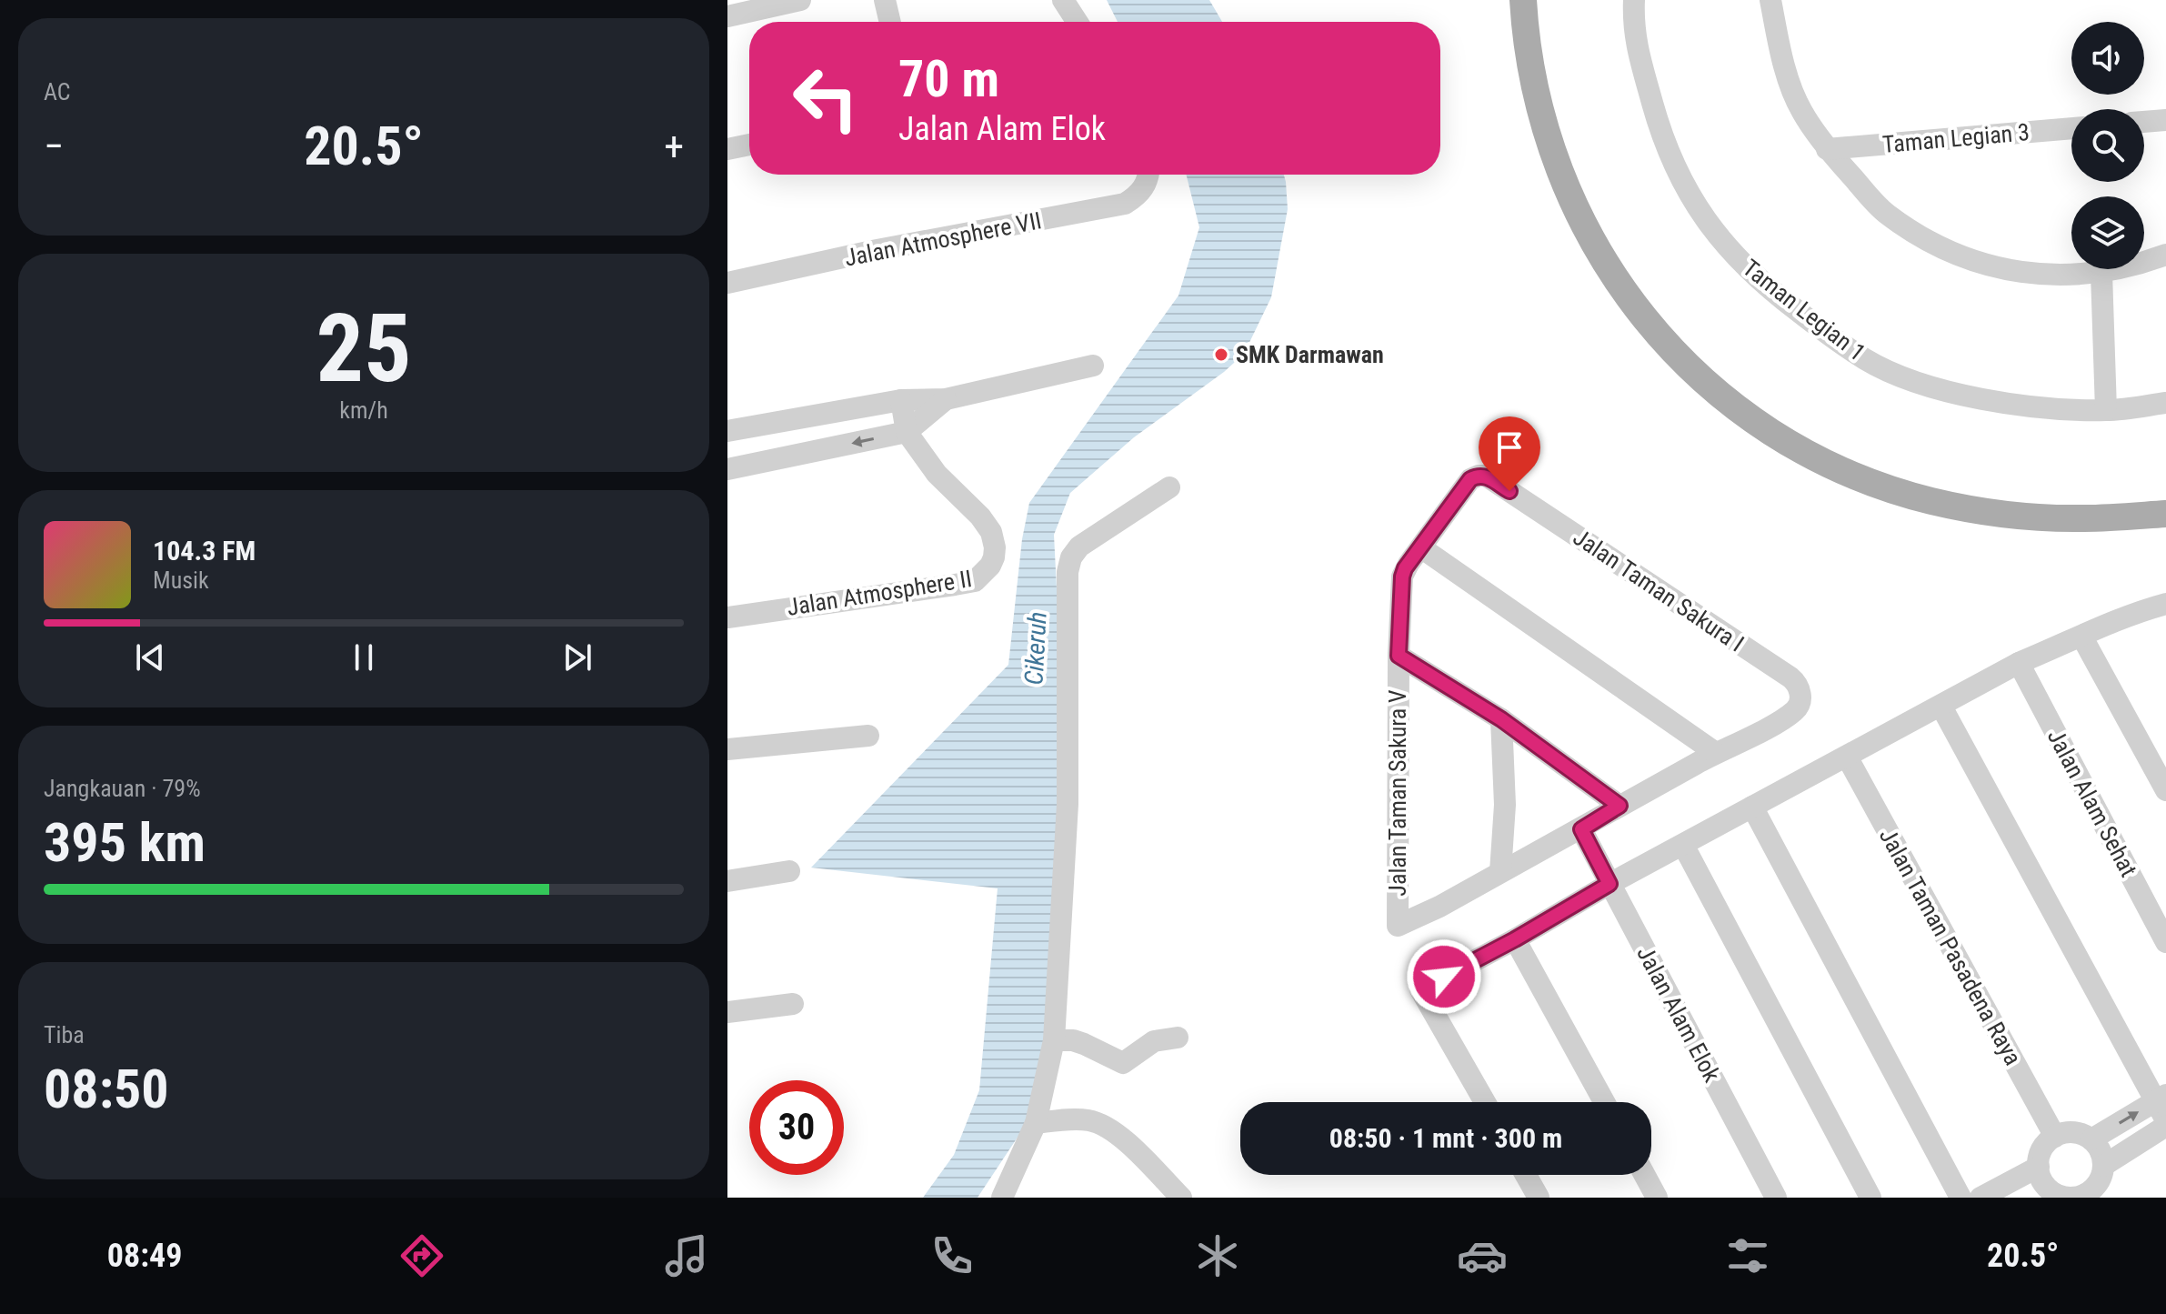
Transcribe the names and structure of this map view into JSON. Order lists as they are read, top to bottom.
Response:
{
  "streets": {
    "street": [
      "Taman Legian 3",
      "Jalan Atmosphere VII",
      "Taman Legian 1",
      "Jalan Taman Sakura I",
      "Jalan Atmosphere II",
      "Jalan Taman Sakura V",
      "Jalan Alam Sehat",
      "Jalan Taman Pasadena Raya",
      "Jalan Alam Elok"
    ]
  },
  "crossings": [
    ["Jalan Taman Sakura I", "Jalan Taman Sakura V"]
  ],
  "water": ["Cikeruh"],
  "places": ["SMK Darmawan"],
  "page": {
    "tile": [
      "AC",
      ["25", "km/h"],
      ["Jangkauan · 79%", "395 km"],
      ["Tiba", "08:50"]
    ],
    "turn": ["70 m", "Jalan Alam Elok"],
    "heat": ["−", "20.5°", "+"],
    "song": ["104.3 FM", "Musik"],
    "limit": "30",
    "trip": "08:50 · 1 mnt · 300 m",
    "tabs": ["08:49", "20.5°"]
  }
}
